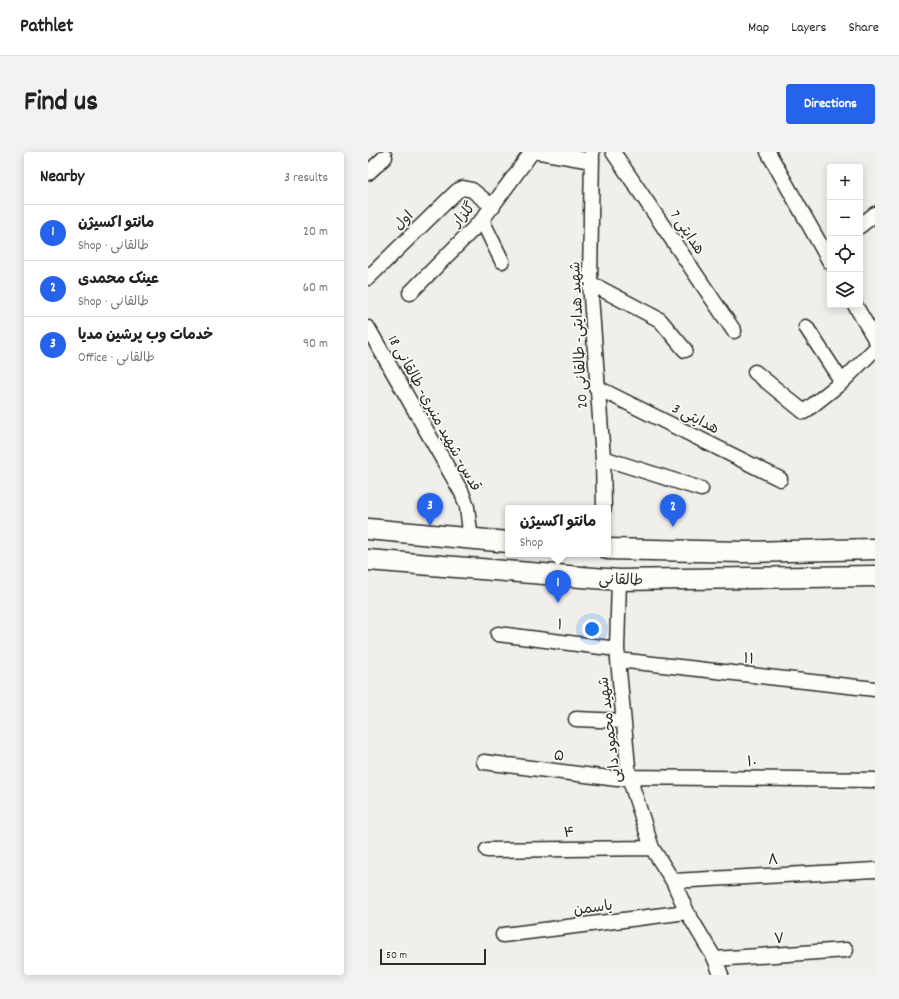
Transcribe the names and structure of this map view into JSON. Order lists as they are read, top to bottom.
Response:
{
  "streets": {
    "main road": ["طالقانی"],
    "street": [
      "گلزار",
      "اول",
      "هدایتی 7",
      "شهید هدایتی- طالقانی 20",
      "قدس- شهید منیری- طالقانی 18",
      "هدایتی 3",
      "۱",
      "۱۱",
      "شهید محمود دایی",
      "۵",
      "۱۰",
      "۴",
      "۸",
      "یاسمن",
      "۷"
    ]
  },
  "crossings": [
    ["گلزار", "اول"],
    ["شهید هدایتی- طالقانی 20", "هدایتی 3"],
    ["طالقانی", "شهید محمود دایی"],
    ["۱", "۱۱"],
    ["۱", "شهید محمود دایی"],
    ["۱۱", "شهید محمود دایی"],
    ["شهید محمود دایی", "۵"],
    ["شهید محمود دایی", "۱۰"],
    ["شهید محمود دایی", "۴"],
    ["شهید محمود دایی", "۸"],
    ["شهید محمود دایی", "یاسمن"],
    ["شهید محمود دایی", "۷"],
    ["۵", "۱۰"]
  ],
  "scale_bar": "50 m",
  "page": {
    "header": "Pathlet",
    "nav": ["Map", "Layers", "Share"],
    "title": "Find us",
    "buttons": "Directions",
    "heading": ["Nearby", "3 results"],
    "map_buttons": ["+", "−"],
    "list": [
      {
        "mark": "1",
        "name": "مانتو اكسيژن",
        "note": "Shop · طالقانی",
        "value": "20 m"
      },
      {
        "mark": "2",
        "name": "عینک محمدی",
        "note": "Shop · طالقانی",
        "value": "60 m"
      },
      {
        "mark": "3",
        "name": "خدمات وب پرشین مدیا",
        "note": "Office · طالقانی",
        "value": "90 m"
      }
    ],
    "pins": ["3", "2", "1"],
    "popup": ["مانتو اكسيژن", "Shop"],
    "scale": "50 m"
  }
}
